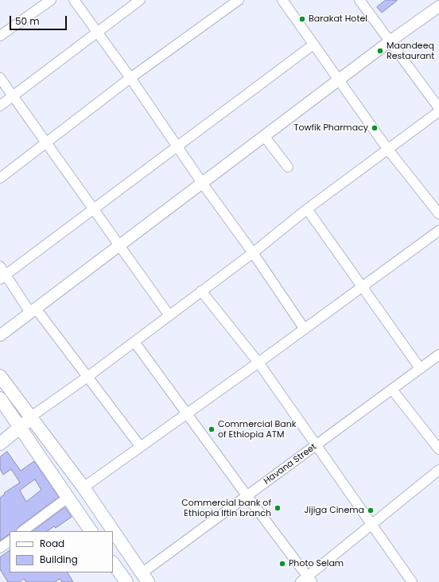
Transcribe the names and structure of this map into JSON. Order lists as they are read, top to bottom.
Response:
{
  "streets": {
    "street": ["Havana Street"]
  },
  "places": [
    "Barakat Hotel",
    "Maandeeq Restaurant",
    "Towfik Pharmacy",
    "Commercial Bank of Ethiopia ATM",
    "Commercial bank of Ethiopia Iftin branch",
    "Jijiga Cinema",
    "Photo Selam"
  ],
  "legend": ["Road", "Building"],
  "scale_bar": "50 m"
}
